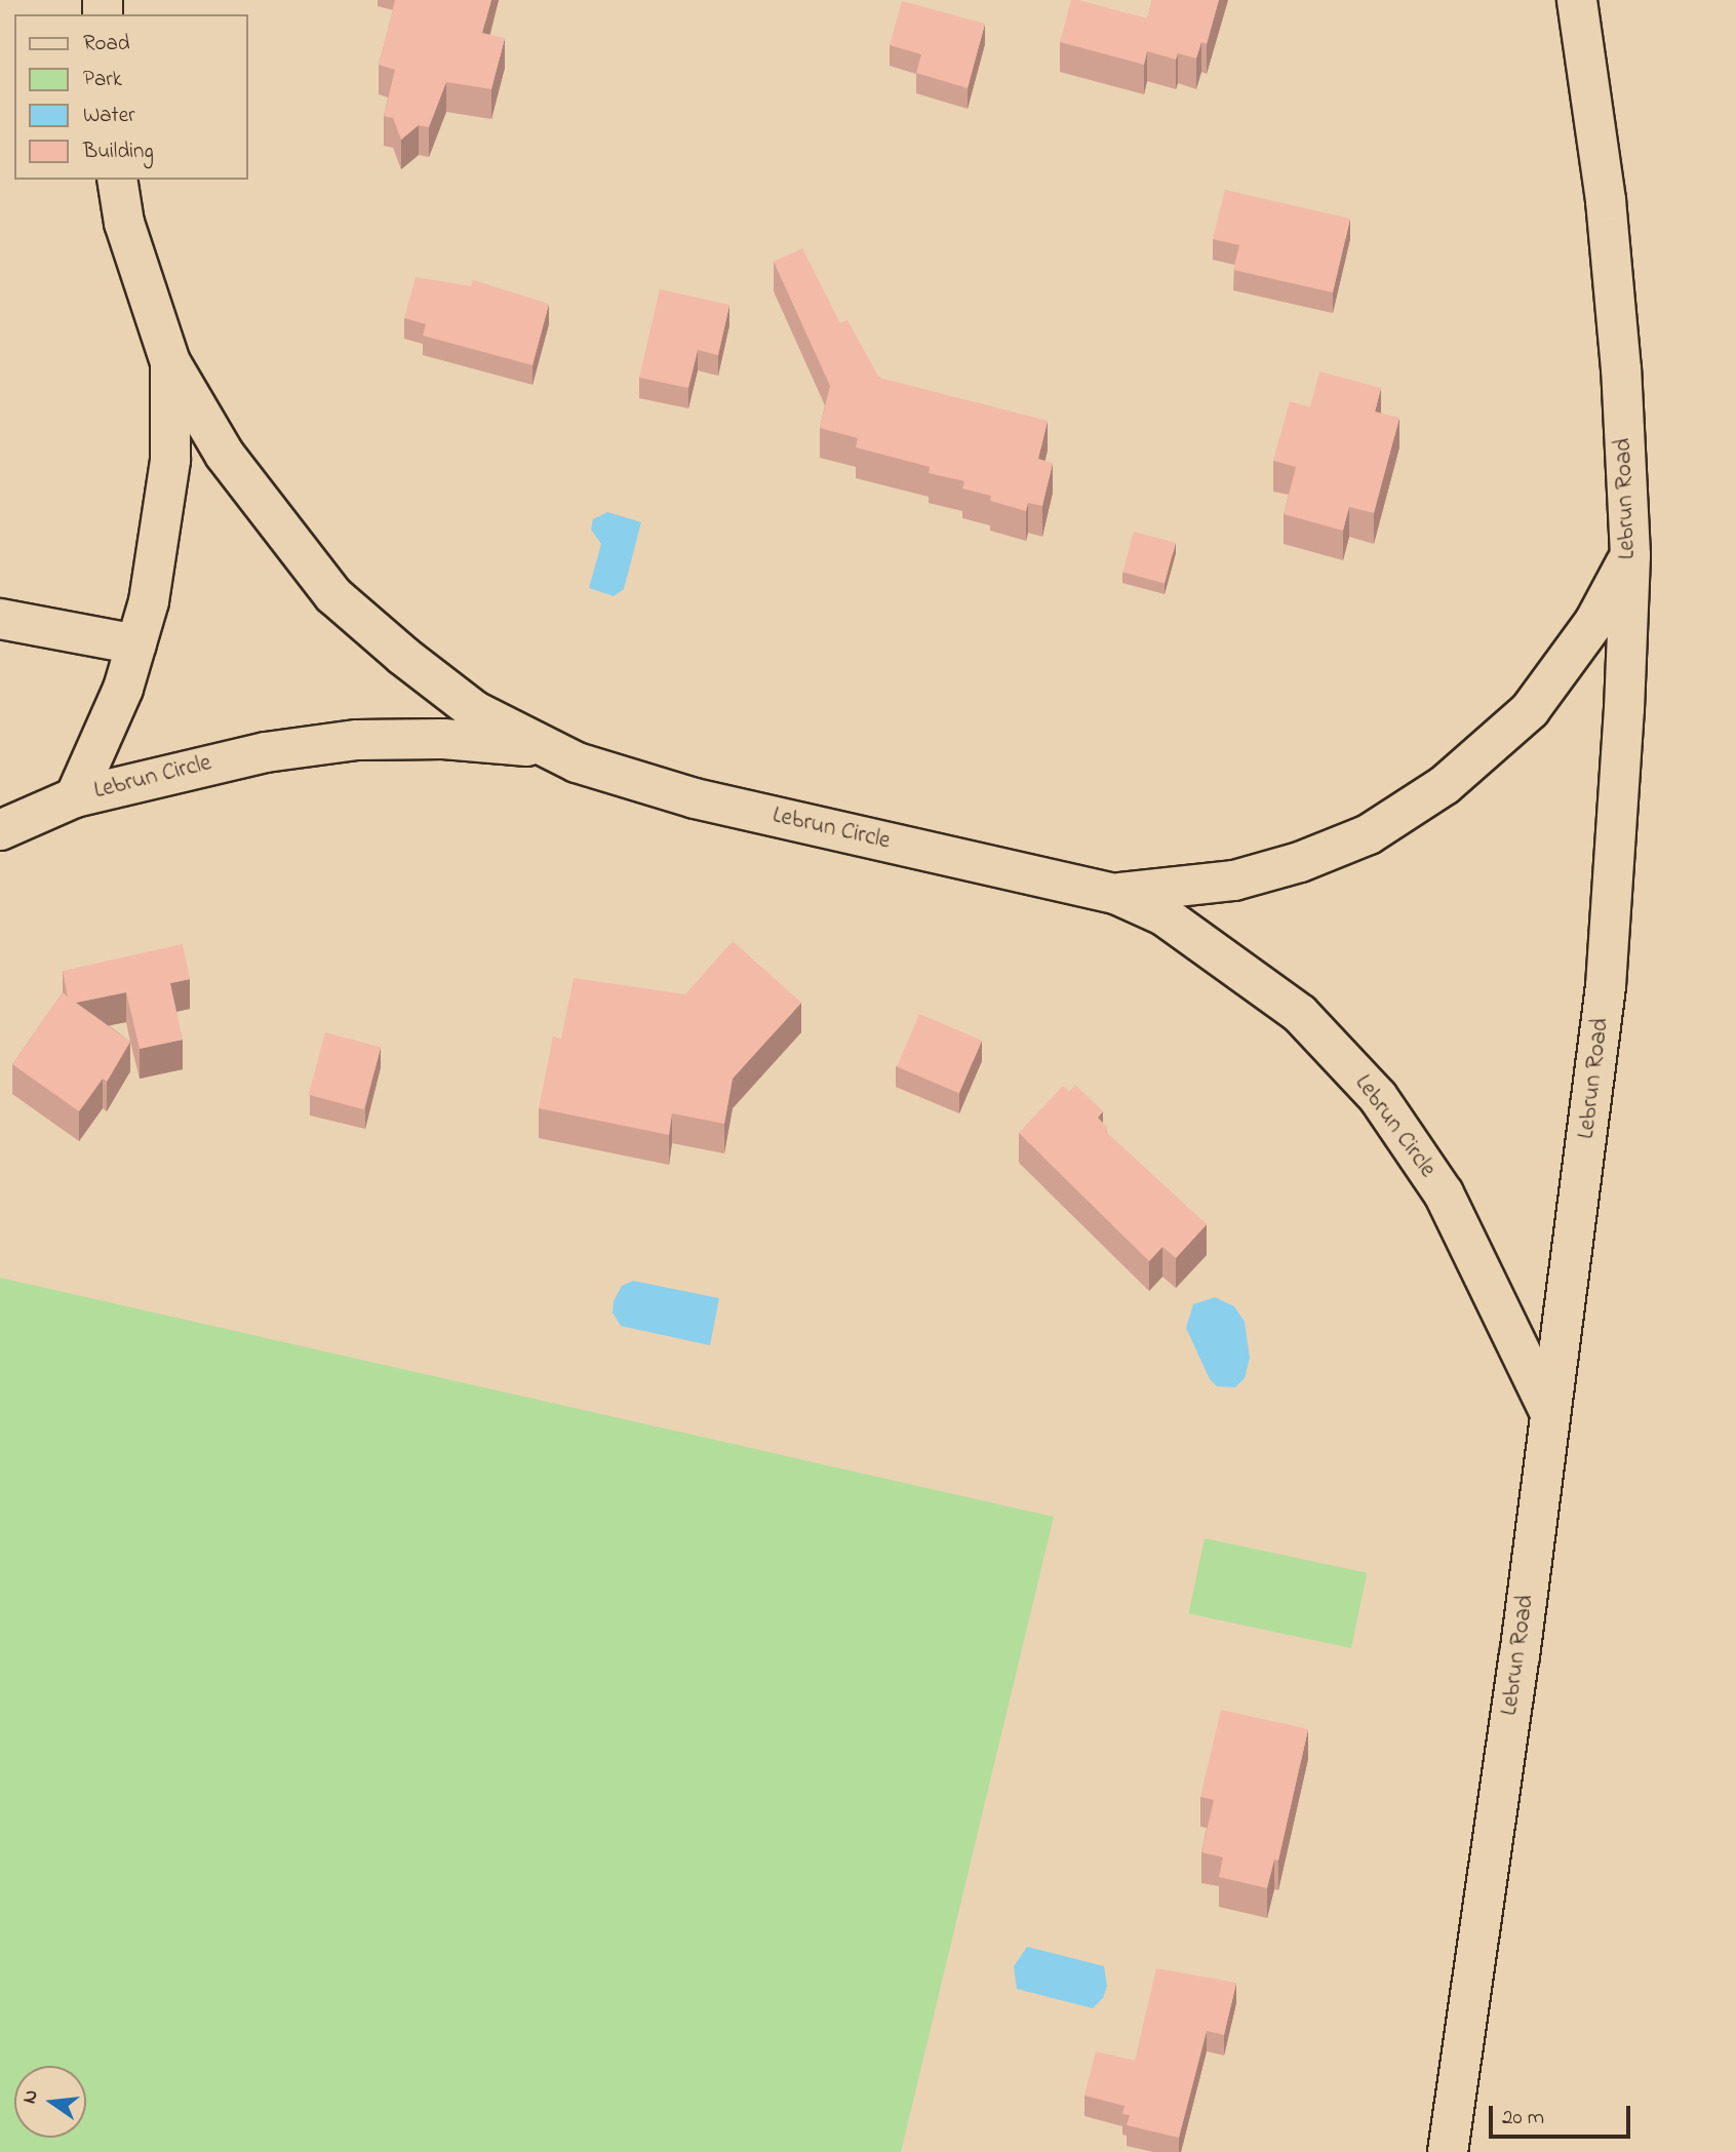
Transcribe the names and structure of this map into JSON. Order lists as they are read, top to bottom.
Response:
{
  "streets": {
    "street": ["Lebrun Road", "Lebrun Circle"]
  },
  "crossings": [
    ["Lebrun Road", "Lebrun Circle"]
  ],
  "legend": [
    "Road",
    "Park",
    "Water",
    "Building"
  ],
  "scale_bar": "20 m",
  "north": "left"
}
